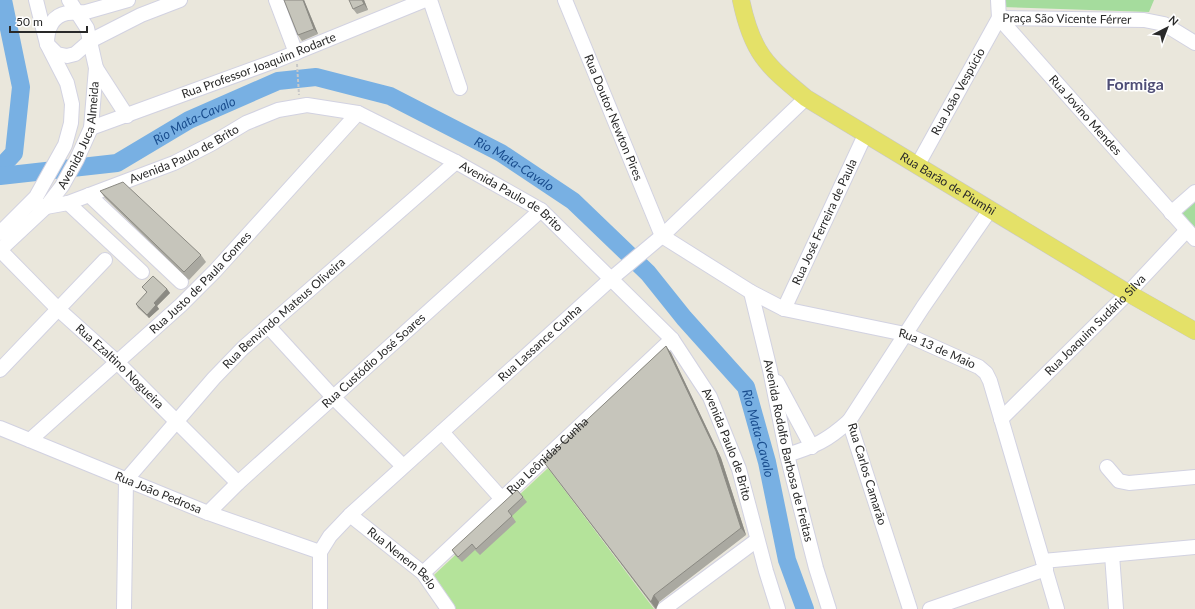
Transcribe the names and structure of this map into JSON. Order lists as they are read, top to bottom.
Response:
{
  "streets": {
    "main road": ["Rua Barão de Piumhi"],
    "street": [
      "Praça São Vicente Férrer",
      "Rua Professor Joaquim Rodarte",
      "Rua João Vespúcio",
      "Rua Jovino Mendes",
      "Rua Doutor Newton Pires",
      "Avenida Juca Almeida",
      "Avenida Paulo de Brito",
      "Rua José Ferreira de Paula",
      "Rua Justo de Paula Gomes",
      "Rua Benvindo Mateus Oliveira",
      "Rua Joaquim Sudário Silva",
      "Rua Lassance Cunha",
      "Rua 13 de Maio",
      "Rua Custódio José Soares",
      "Rua Ezaltino Nogueira",
      "Avenida Rodolfo Barbosa de Freitas",
      "Rua Leônidas Cunha",
      "Rua Carlos Camarão",
      "Rua João Pedrosa",
      "Rua Nenem Belo"
    ]
  },
  "crossings": [
    ["Praça São Vicente Férrer", "Rua João Vespúcio"],
    ["Praça São Vicente Férrer", "Rua Jovino Mendes"],
    ["Rua Professor Joaquim Rodarte", "Avenida Juca Almeida"],
    ["Rua João Vespúcio", "Rua Jovino Mendes"],
    ["Rua João Vespúcio", "Rua Barão de Piumhi"],
    ["Rua Jovino Mendes", "Rua Joaquim Sudário Silva"],
    ["Rua Doutor Newton Pires", "Rua Lassance Cunha"],
    ["Rua Doutor Newton Pires", "Rua 13 de Maio"],
    ["Avenida Juca Almeida", "Avenida Paulo de Brito"],
    ["Avenida Juca Almeida", "Rua Ezaltino Nogueira"],
    ["Avenida Paulo de Brito", "Rua Justo de Paula Gomes"],
    ["Avenida Paulo de Brito", "Rua Benvindo Mateus Oliveira"],
    ["Avenida Paulo de Brito", "Rua Lassance Cunha"],
    ["Avenida Paulo de Brito", "Rua Custódio José Soares"],
    ["Avenida Paulo de Brito", "Rua Leônidas Cunha"],
    ["Rua Barão de Piumhi", "Rua José Ferreira de Paula"],
    ["Rua Barão de Piumhi", "Rua Joaquim Sudário Silva"],
    ["Rua Barão de Piumhi", "Rua Lassance Cunha"],
    ["Rua Barão de Piumhi", "Rua Carlos Camarão"],
    ["Rua José Ferreira de Paula", "Rua 13 de Maio"],
    ["Rua Justo de Paula Gomes", "Rua Ezaltino Nogueira"],
    ["Rua Justo de Paula Gomes", "Rua João Pedrosa"],
    ["Rua Benvindo Mateus Oliveira", "Rua Ezaltino Nogueira"],
    ["Rua Benvindo Mateus Oliveira", "Rua João Pedrosa"],
    ["Rua Joaquim Sudário Silva", "Rua 13 de Maio"],
    ["Rua Lassance Cunha", "Rua 13 de Maio"],
    ["Rua Lassance Cunha", "Rua João Pedrosa"],
    ["Rua Lassance Cunha", "Rua Nenem Belo"],
    ["Rua 13 de Maio", "Avenida Rodolfo Barbosa de Freitas"],
    ["Rua 13 de Maio", "Rua Carlos Camarão"],
    ["Rua Custódio José Soares", "Rua Ezaltino Nogueira"],
    ["Rua Custódio José Soares", "Rua João Pedrosa"],
    ["Rua Leônidas Cunha", "Rua Nenem Belo"]
  ],
  "districts": ["Formiga"],
  "water": ["Rio Mata-Cavalo"],
  "scale_bar": "50 m",
  "north": "top right"
}
